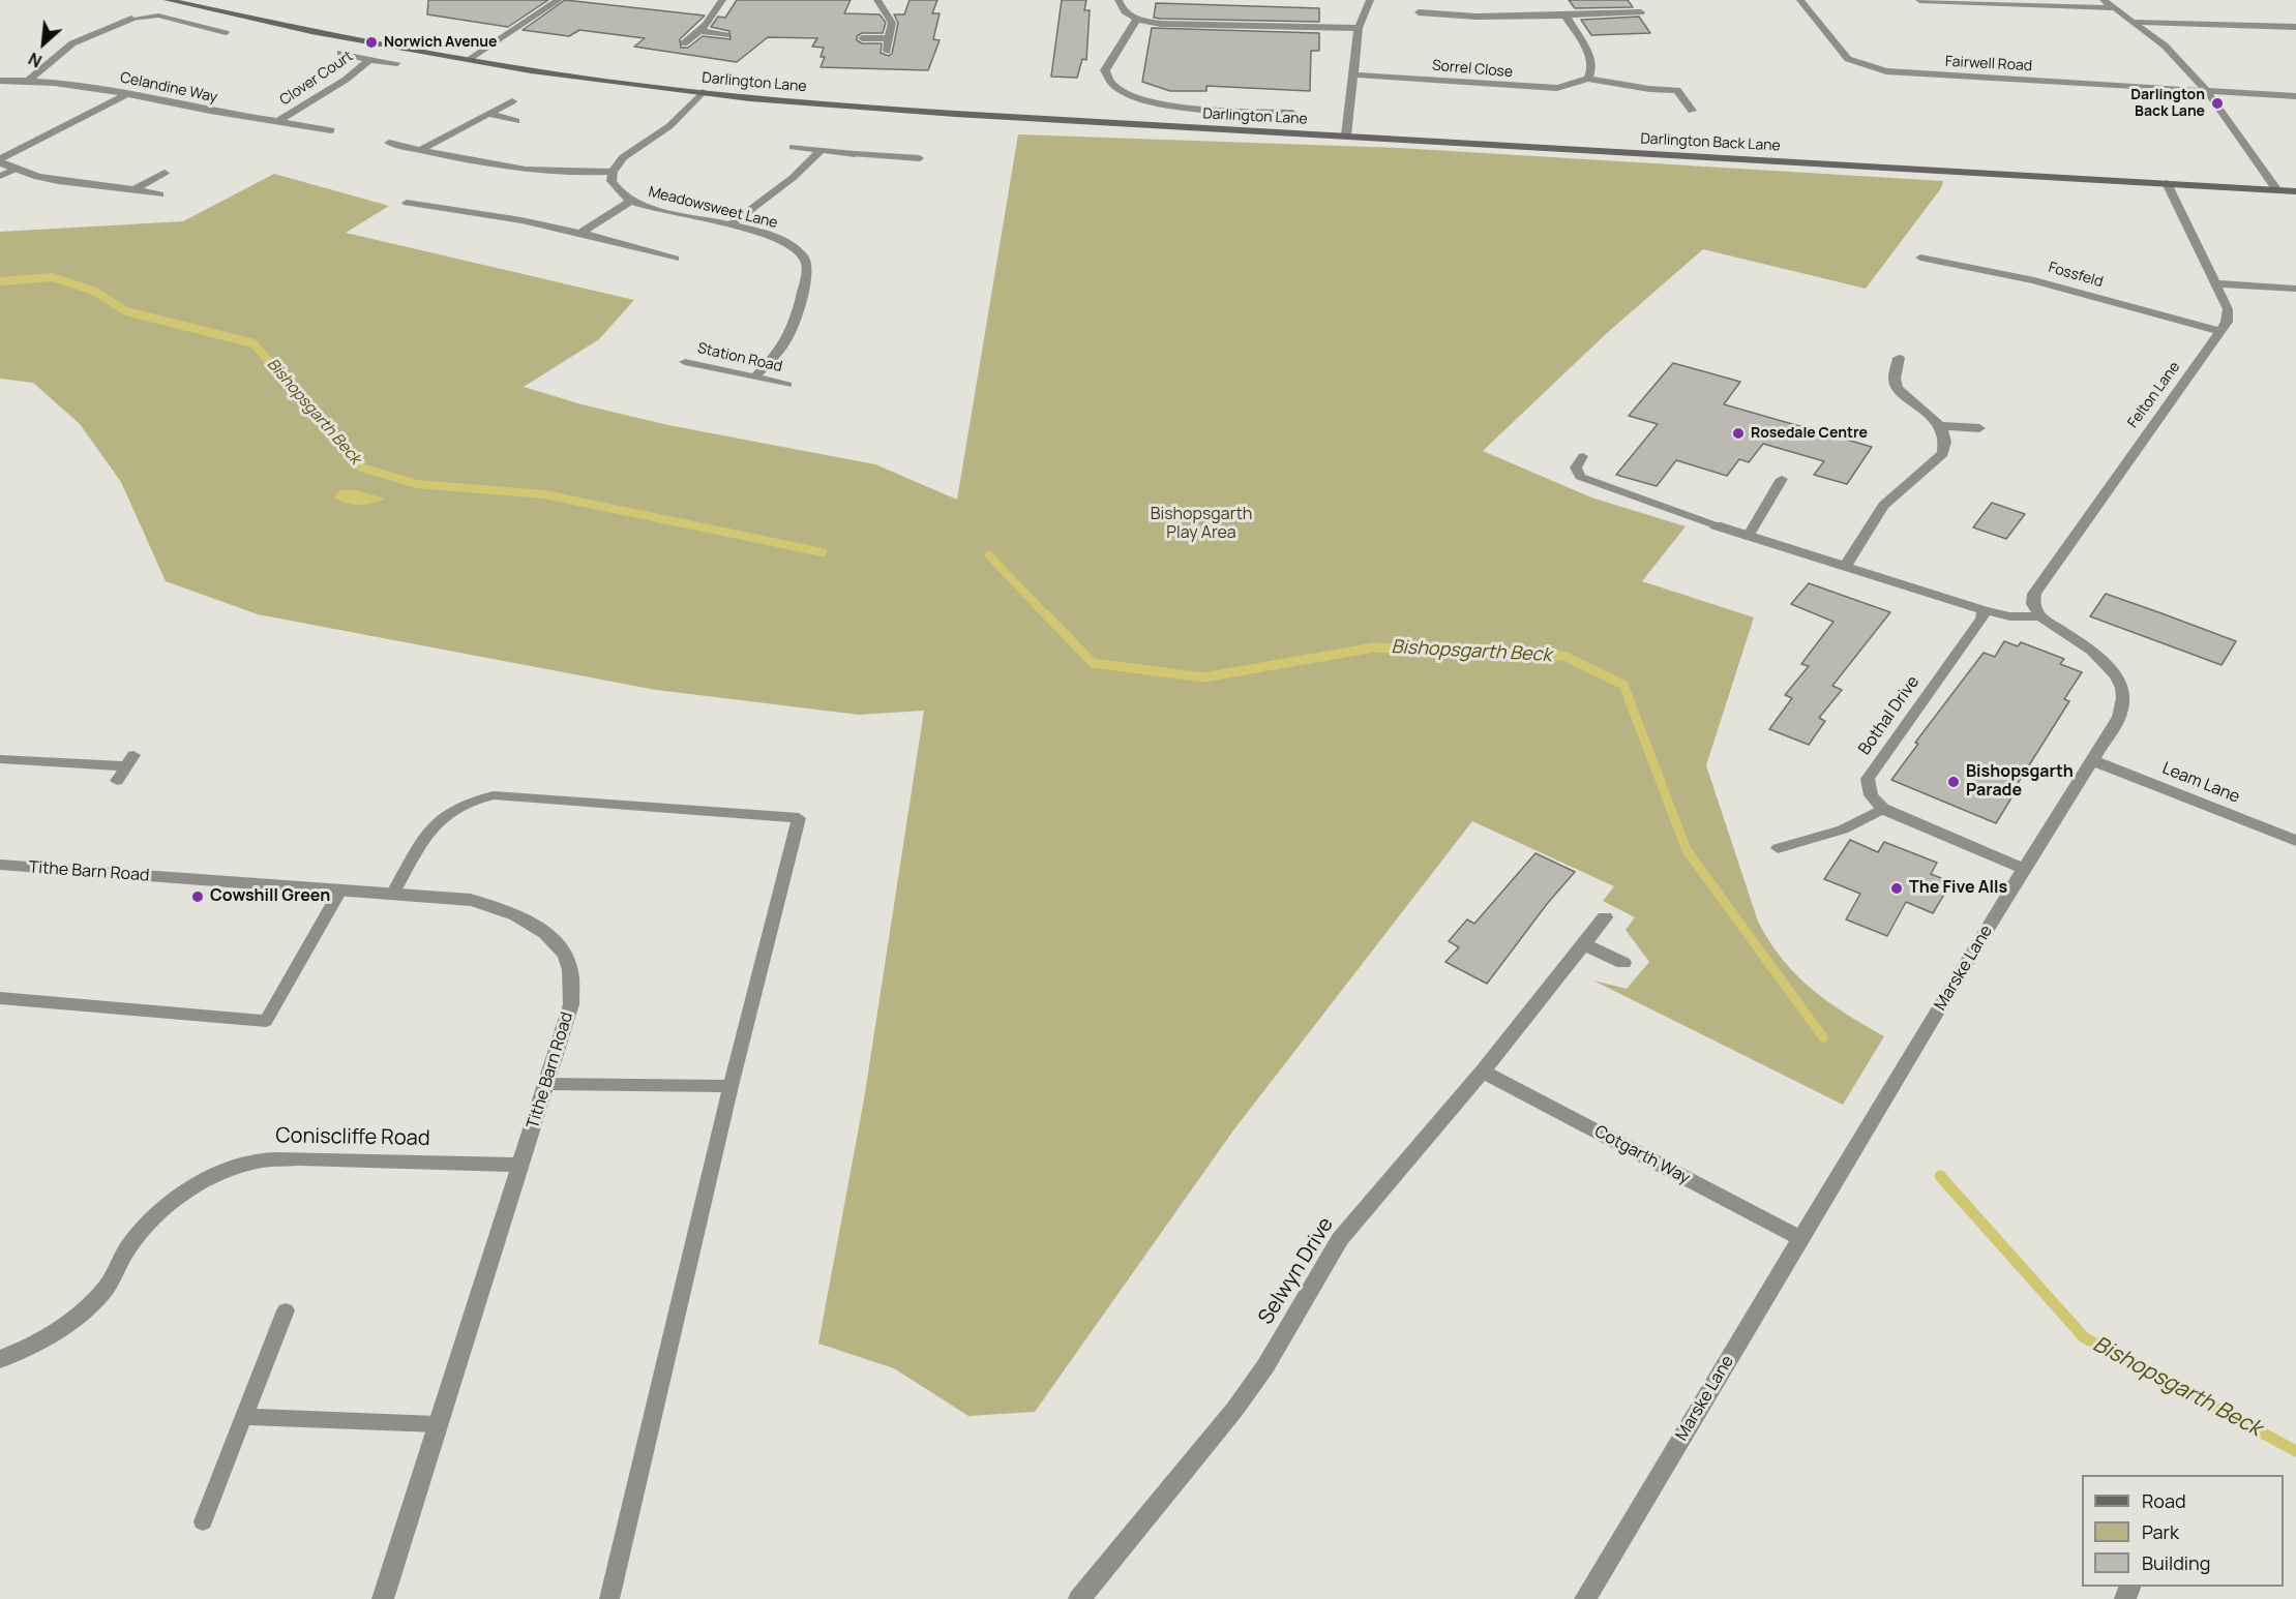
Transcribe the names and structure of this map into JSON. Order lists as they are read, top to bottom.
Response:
{
  "streets": {
    "street": [
      "Fairwell Road",
      "Sorrel Close",
      "Clover Court",
      "Darlington Lane",
      "Celandine Way",
      "Darlington Back Lane",
      "Meadowsweet Lane",
      "Fossfeld",
      "Station Road",
      "Felton Lane",
      "Bothal Drive",
      "Leam Lane",
      "Tithe Barn Road",
      "Marske Lane",
      "Coniscliffe Road",
      "Cotgarth Way",
      "Selwyn Drive"
    ]
  },
  "crossings": [
    ["Clover Court", "Celandine Way"],
    ["Darlington Lane", "Darlington Back Lane"],
    ["Darlington Back Lane", "Felton Lane"],
    ["Meadowsweet Lane", "Station Road"],
    ["Fossfeld", "Felton Lane"],
    ["Felton Lane", "Marske Lane"],
    ["Leam Lane", "Marske Lane"],
    ["Tithe Barn Road", "Coniscliffe Road"],
    ["Marske Lane", "Cotgarth Way"],
    ["Cotgarth Way", "Selwyn Drive"]
  ],
  "water": ["Bishopsgarth Beck"],
  "parks": ["Bishopsgarth Play Area"],
  "places": [
    "Norwich Avenue",
    "Darlington Back Lane",
    "Rosedale Centre",
    "Bishopsgarth Parade",
    "The Five Alls",
    "Cowshill Green"
  ],
  "legend": ["Road", "Park", "Building"],
  "north": "bottom left"
}
